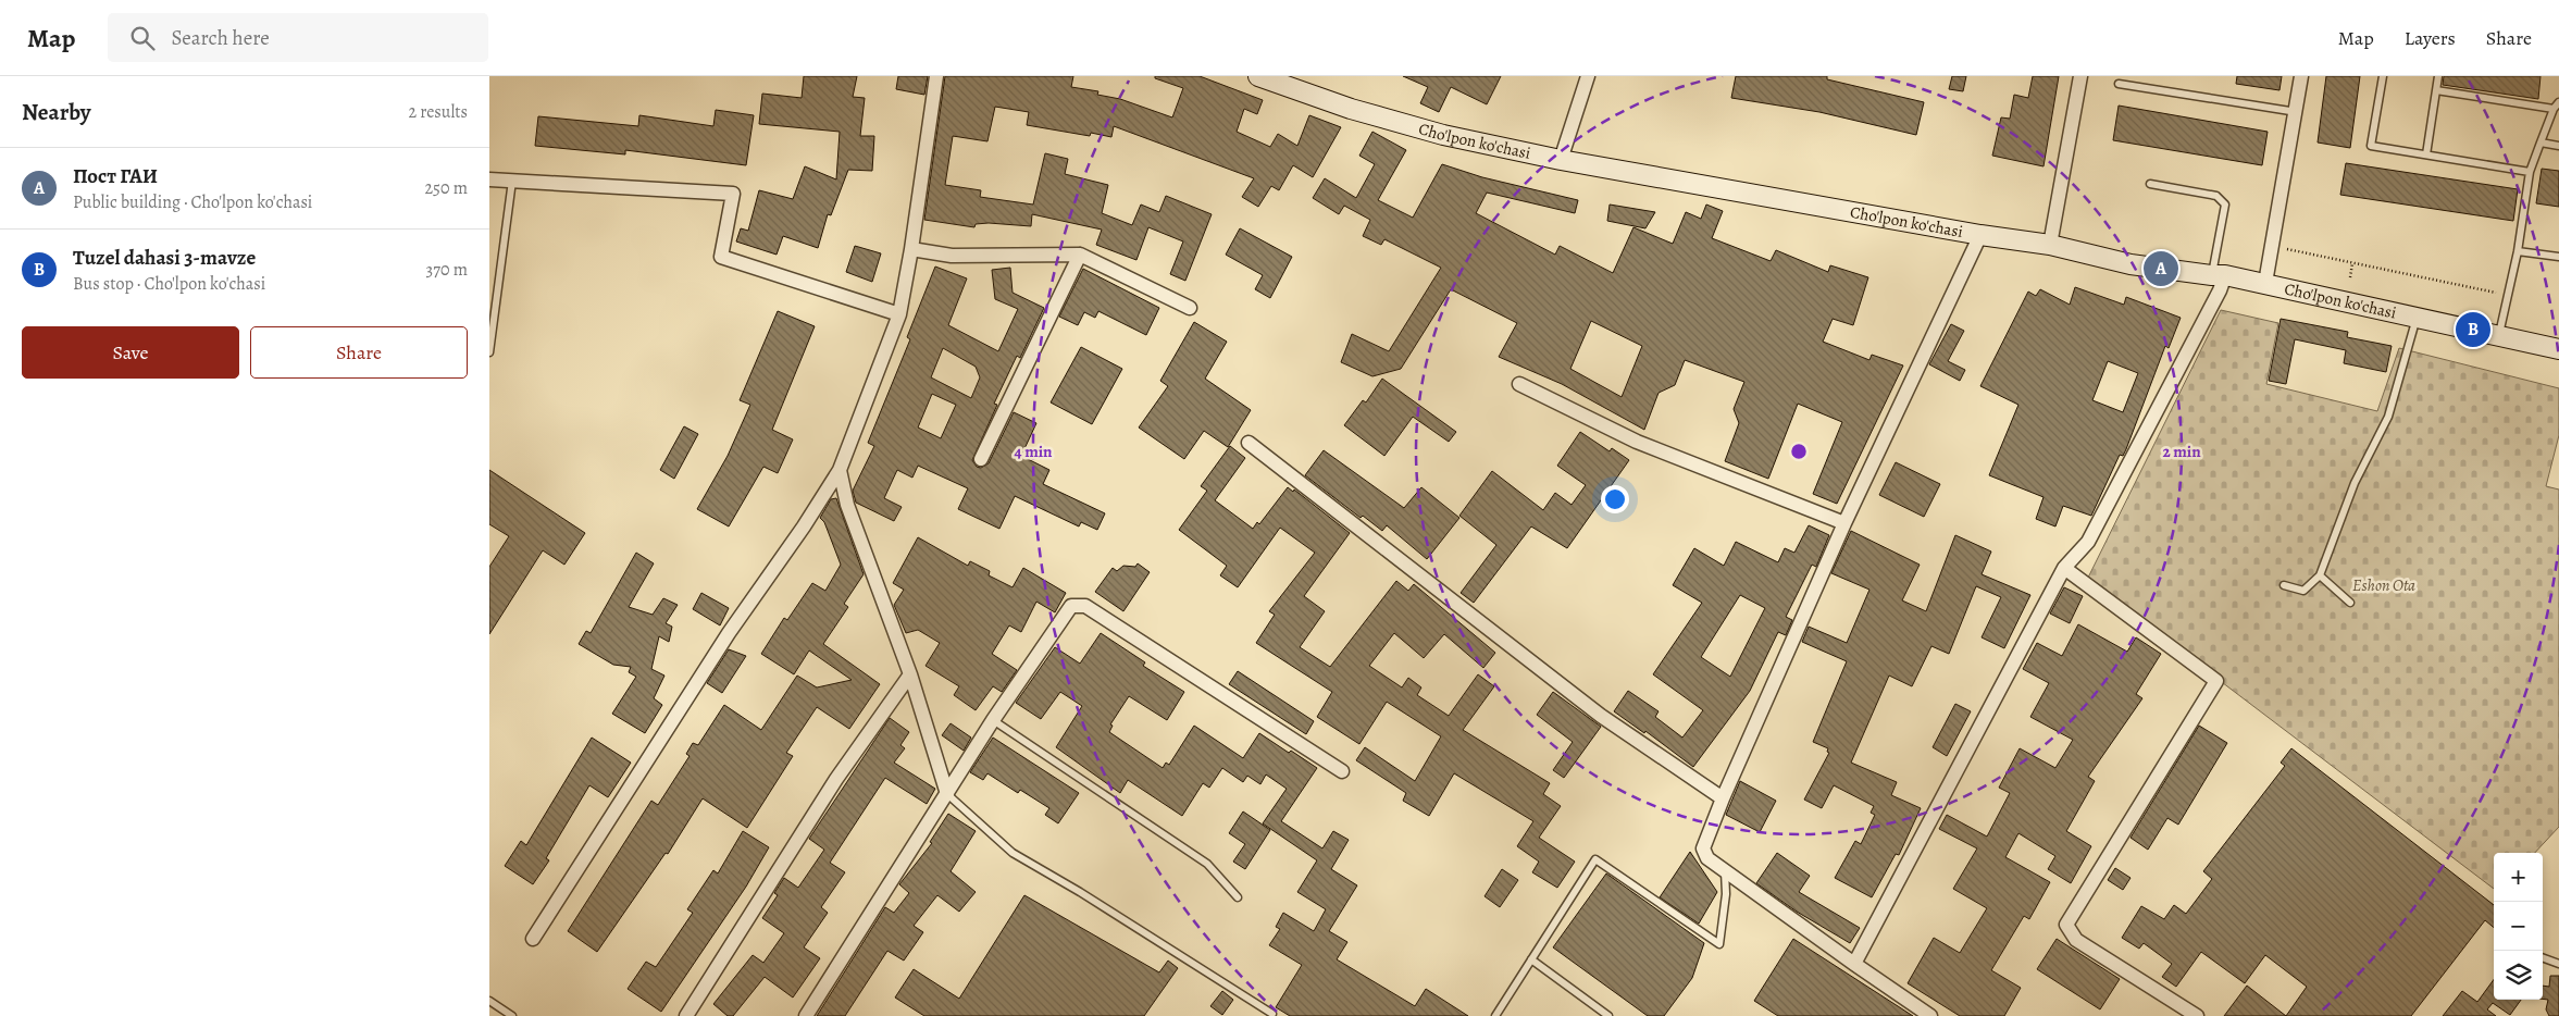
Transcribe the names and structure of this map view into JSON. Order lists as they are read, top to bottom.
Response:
{
  "streets": {
    "main road": ["Cho'lpon ko'chasi"]
  },
  "parks": ["Eshon Ota"],
  "page": {
    "header": "Map",
    "search": "Search here",
    "nav": ["Map", "Layers", "Share"],
    "heading": ["Nearby", "2 results"],
    "list": [
      {
        "mark": "A",
        "name": "Пост ГАИ",
        "note": "Public building · Cho'lpon ko'chasi",
        "value": "250 m"
      },
      {
        "mark": "B",
        "name": "Tuzel dahasi 3-mavze",
        "note": "Bus stop · Cho'lpon ko'chasi",
        "value": "370 m"
      }
    ],
    "pins": ["A", "B"],
    "buttons": ["Save", "Share"],
    "map_buttons": ["+", "−"]
  },
  "rings": ["2 min", "4 min"]
}
